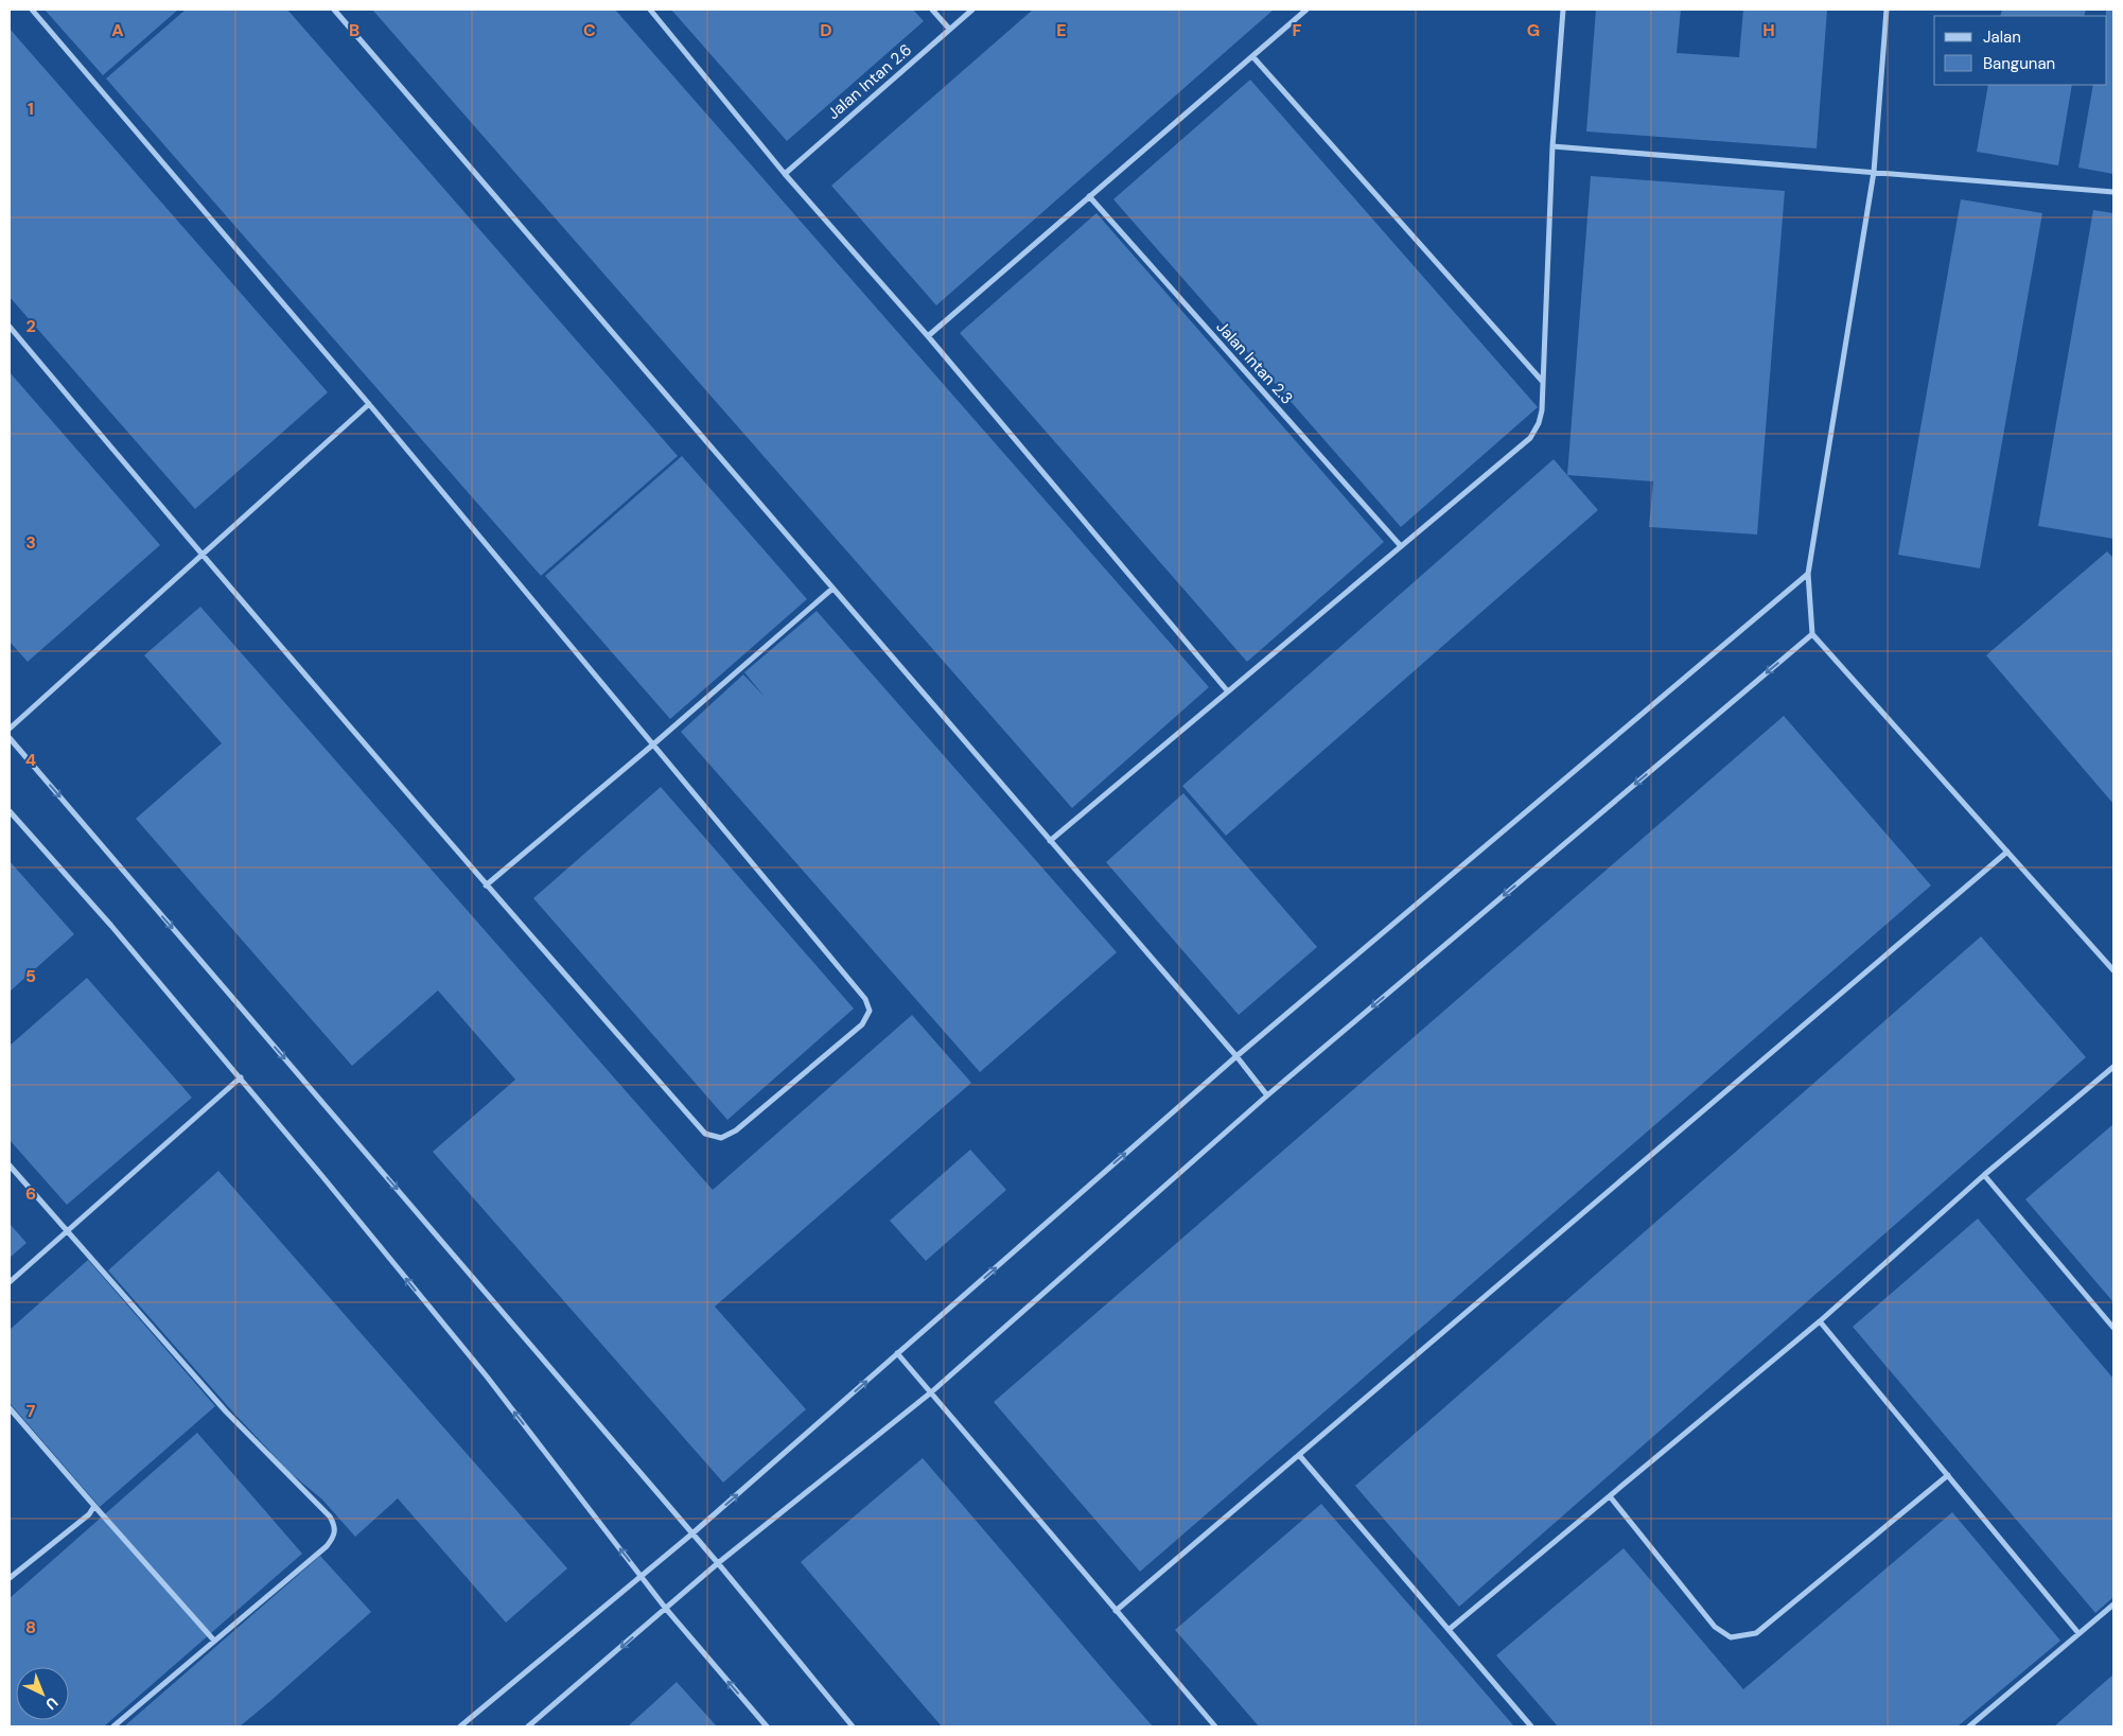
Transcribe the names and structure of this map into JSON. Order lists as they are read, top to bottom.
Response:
{
  "streets": {
    "street": ["Jalan Intan 2.6", "Jalan Intan 2.3"]
  },
  "legend": ["Jalan", "Bangunan"],
  "north": "bottom right",
  "grid": {
    "columns": [
      "A",
      "B",
      "C",
      "D",
      "E",
      "F",
      "G",
      "H"
    ],
    "rows": [
      "1",
      "2",
      "3",
      "4",
      "5",
      "6",
      "7",
      "8"
    ]
  }
}
